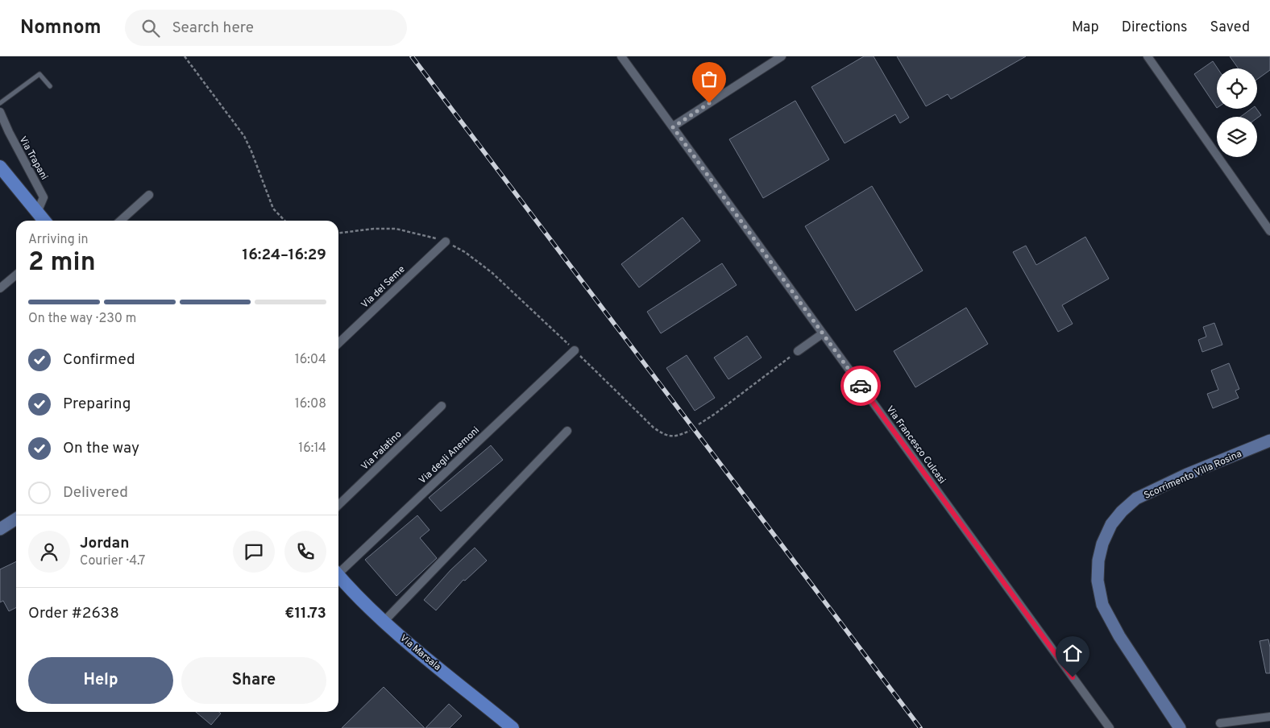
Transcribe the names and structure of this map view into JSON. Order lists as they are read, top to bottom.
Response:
{
  "streets": {
    "main road": ["Scorrimento Villa Rosina", "Via Marsala"],
    "street": [
      "Via Trapani",
      "Via del Seme",
      "Via Francesco Culcasi",
      "Via Palatino",
      "Via degli Anemoni"
    ]
  },
  "page": {
    "header": "Nomnom",
    "search": "Search here",
    "nav": ["Map", "Directions", "Saved"],
    "heading": ["2 min", "Arriving in", "16:24–16:29"],
    "panel": [
      "Jordan",
      "Courier · 4.7",
      "Order #2638",
      "€11.73"
    ],
    "bar": "On the way · 230 m",
    "list": [
      ["Confirmed", "16:04"],
      ["Preparing", "16:08"],
      ["On the way", "16:14"],
      "Delivered"
    ],
    "buttons": ["Help", "Share"]
  }
}
